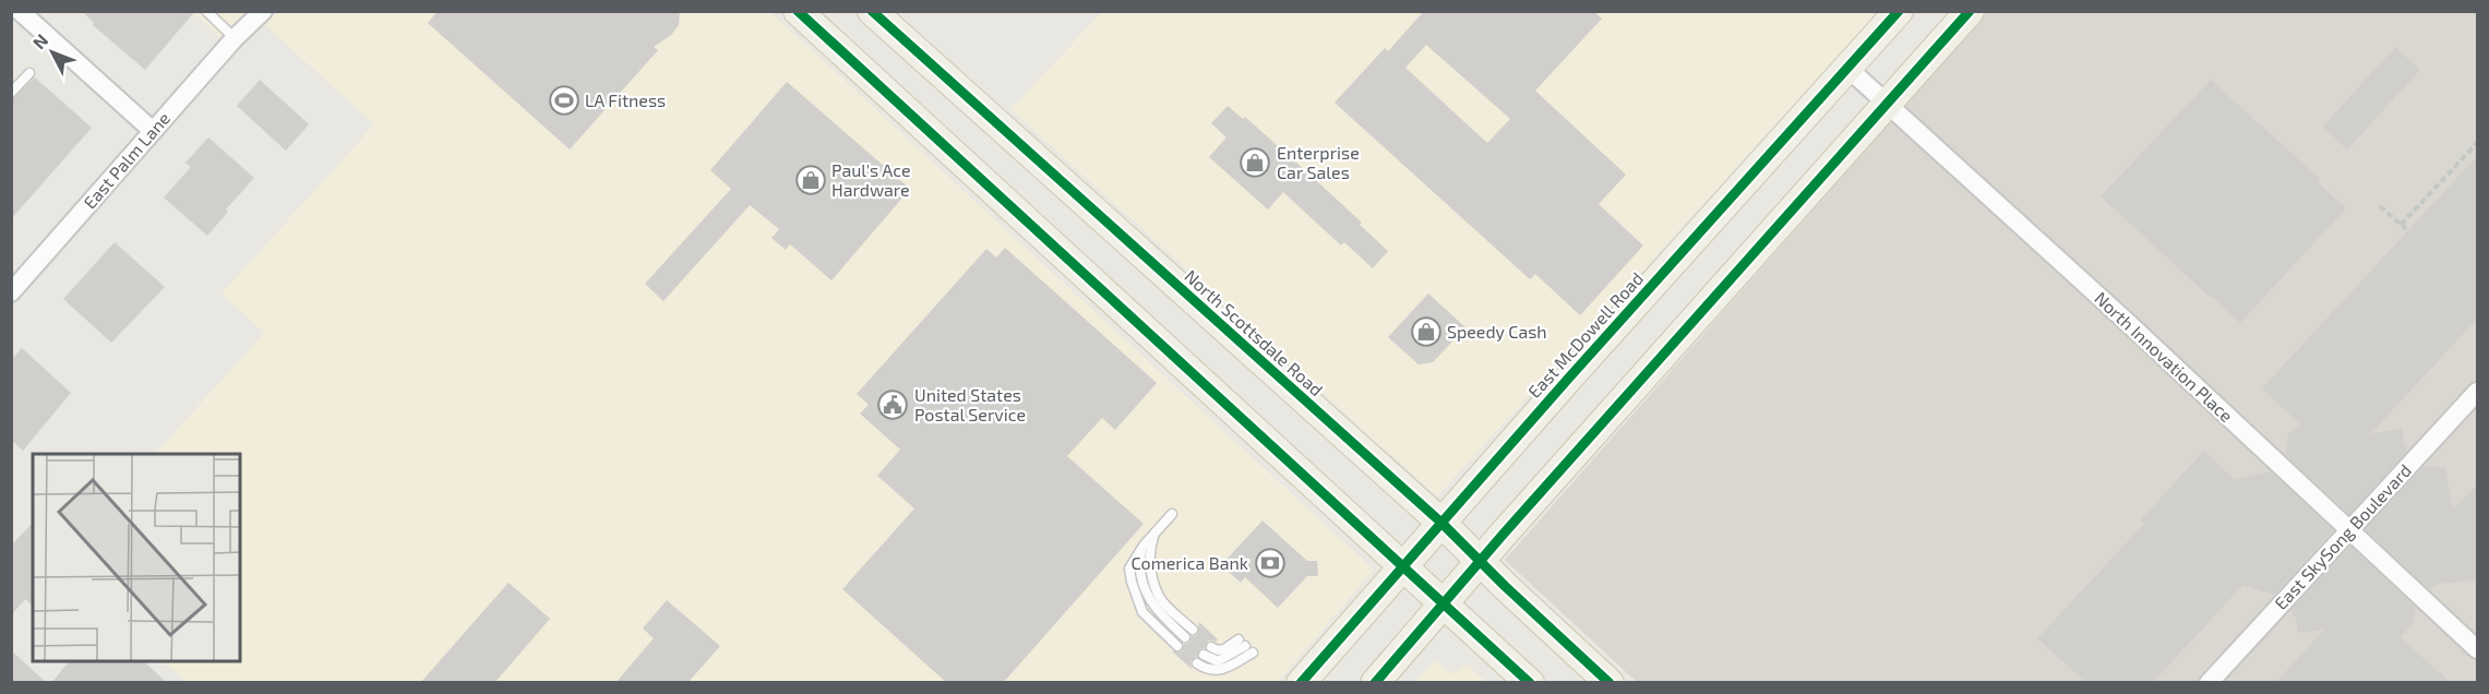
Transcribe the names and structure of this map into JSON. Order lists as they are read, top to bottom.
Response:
{
  "streets": {
    "main road": ["North Scottsdale Road", "East McDowell Road"],
    "street": ["East Palm Lane", "North Innovation Place", "East SkySong Boulevard"]
  },
  "crossings": [
    ["North Scottsdale Road", "East McDowell Road"],
    ["East McDowell Road", "North Innovation Place"],
    ["North Innovation Place", "East SkySong Boulevard"]
  ],
  "places": {
    "sports": ["LA Fitness"],
    "shop": ["Enterprise Car Sales", "Paul's Ace Hardware", "Speedy Cash"],
    "public building": ["United States Postal Service"],
    "bank": ["Comerica Bank"]
  },
  "north": "top left"
}
